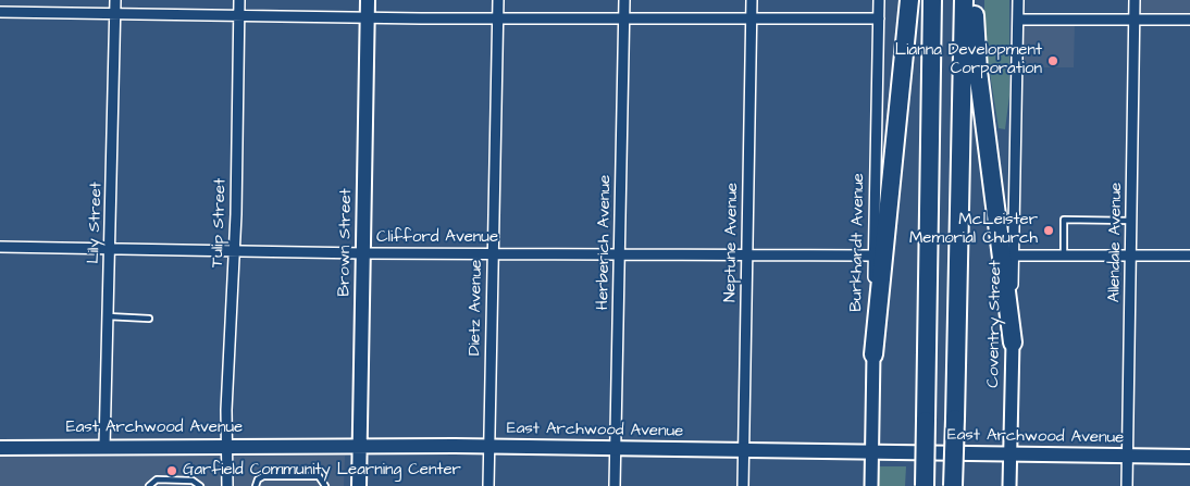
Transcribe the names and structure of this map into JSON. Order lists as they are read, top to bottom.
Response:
{
  "streets": {
    "main road": ["Brown Street", "East Archwood Avenue"],
    "street": [
      "Lily Street",
      "Tulip Street",
      "Clifford Avenue",
      "Herberich Avenue",
      "Neptune Avenue",
      "Burkhardt Avenue",
      "Allendale Avenue",
      "Dietz Avenue",
      "Coventry Street"
    ]
  },
  "crossings": [
    ["Lily Street", "Clifford Avenue"],
    ["Lily Street", "East Archwood Avenue"],
    ["Tulip Street", "Clifford Avenue"],
    ["Tulip Street", "East Archwood Avenue"],
    ["Clifford Avenue", "Brown Street"],
    ["Clifford Avenue", "Herberich Avenue"],
    ["Clifford Avenue", "Neptune Avenue"],
    ["Clifford Avenue", "Burkhardt Avenue"],
    ["Clifford Avenue", "Dietz Avenue"],
    ["Brown Street", "East Archwood Avenue"],
    ["Herberich Avenue", "East Archwood Avenue"],
    ["Neptune Avenue", "East Archwood Avenue"],
    ["Burkhardt Avenue", "East Archwood Avenue"],
    ["Allendale Avenue", "East Archwood Avenue"],
    ["Dietz Avenue", "East Archwood Avenue"],
    ["Coventry Street", "East Archwood Avenue"]
  ],
  "places": ["Lianna Development Corporation", "McLeister Memorial Church", "Garfield Community Learning Center"]
}
